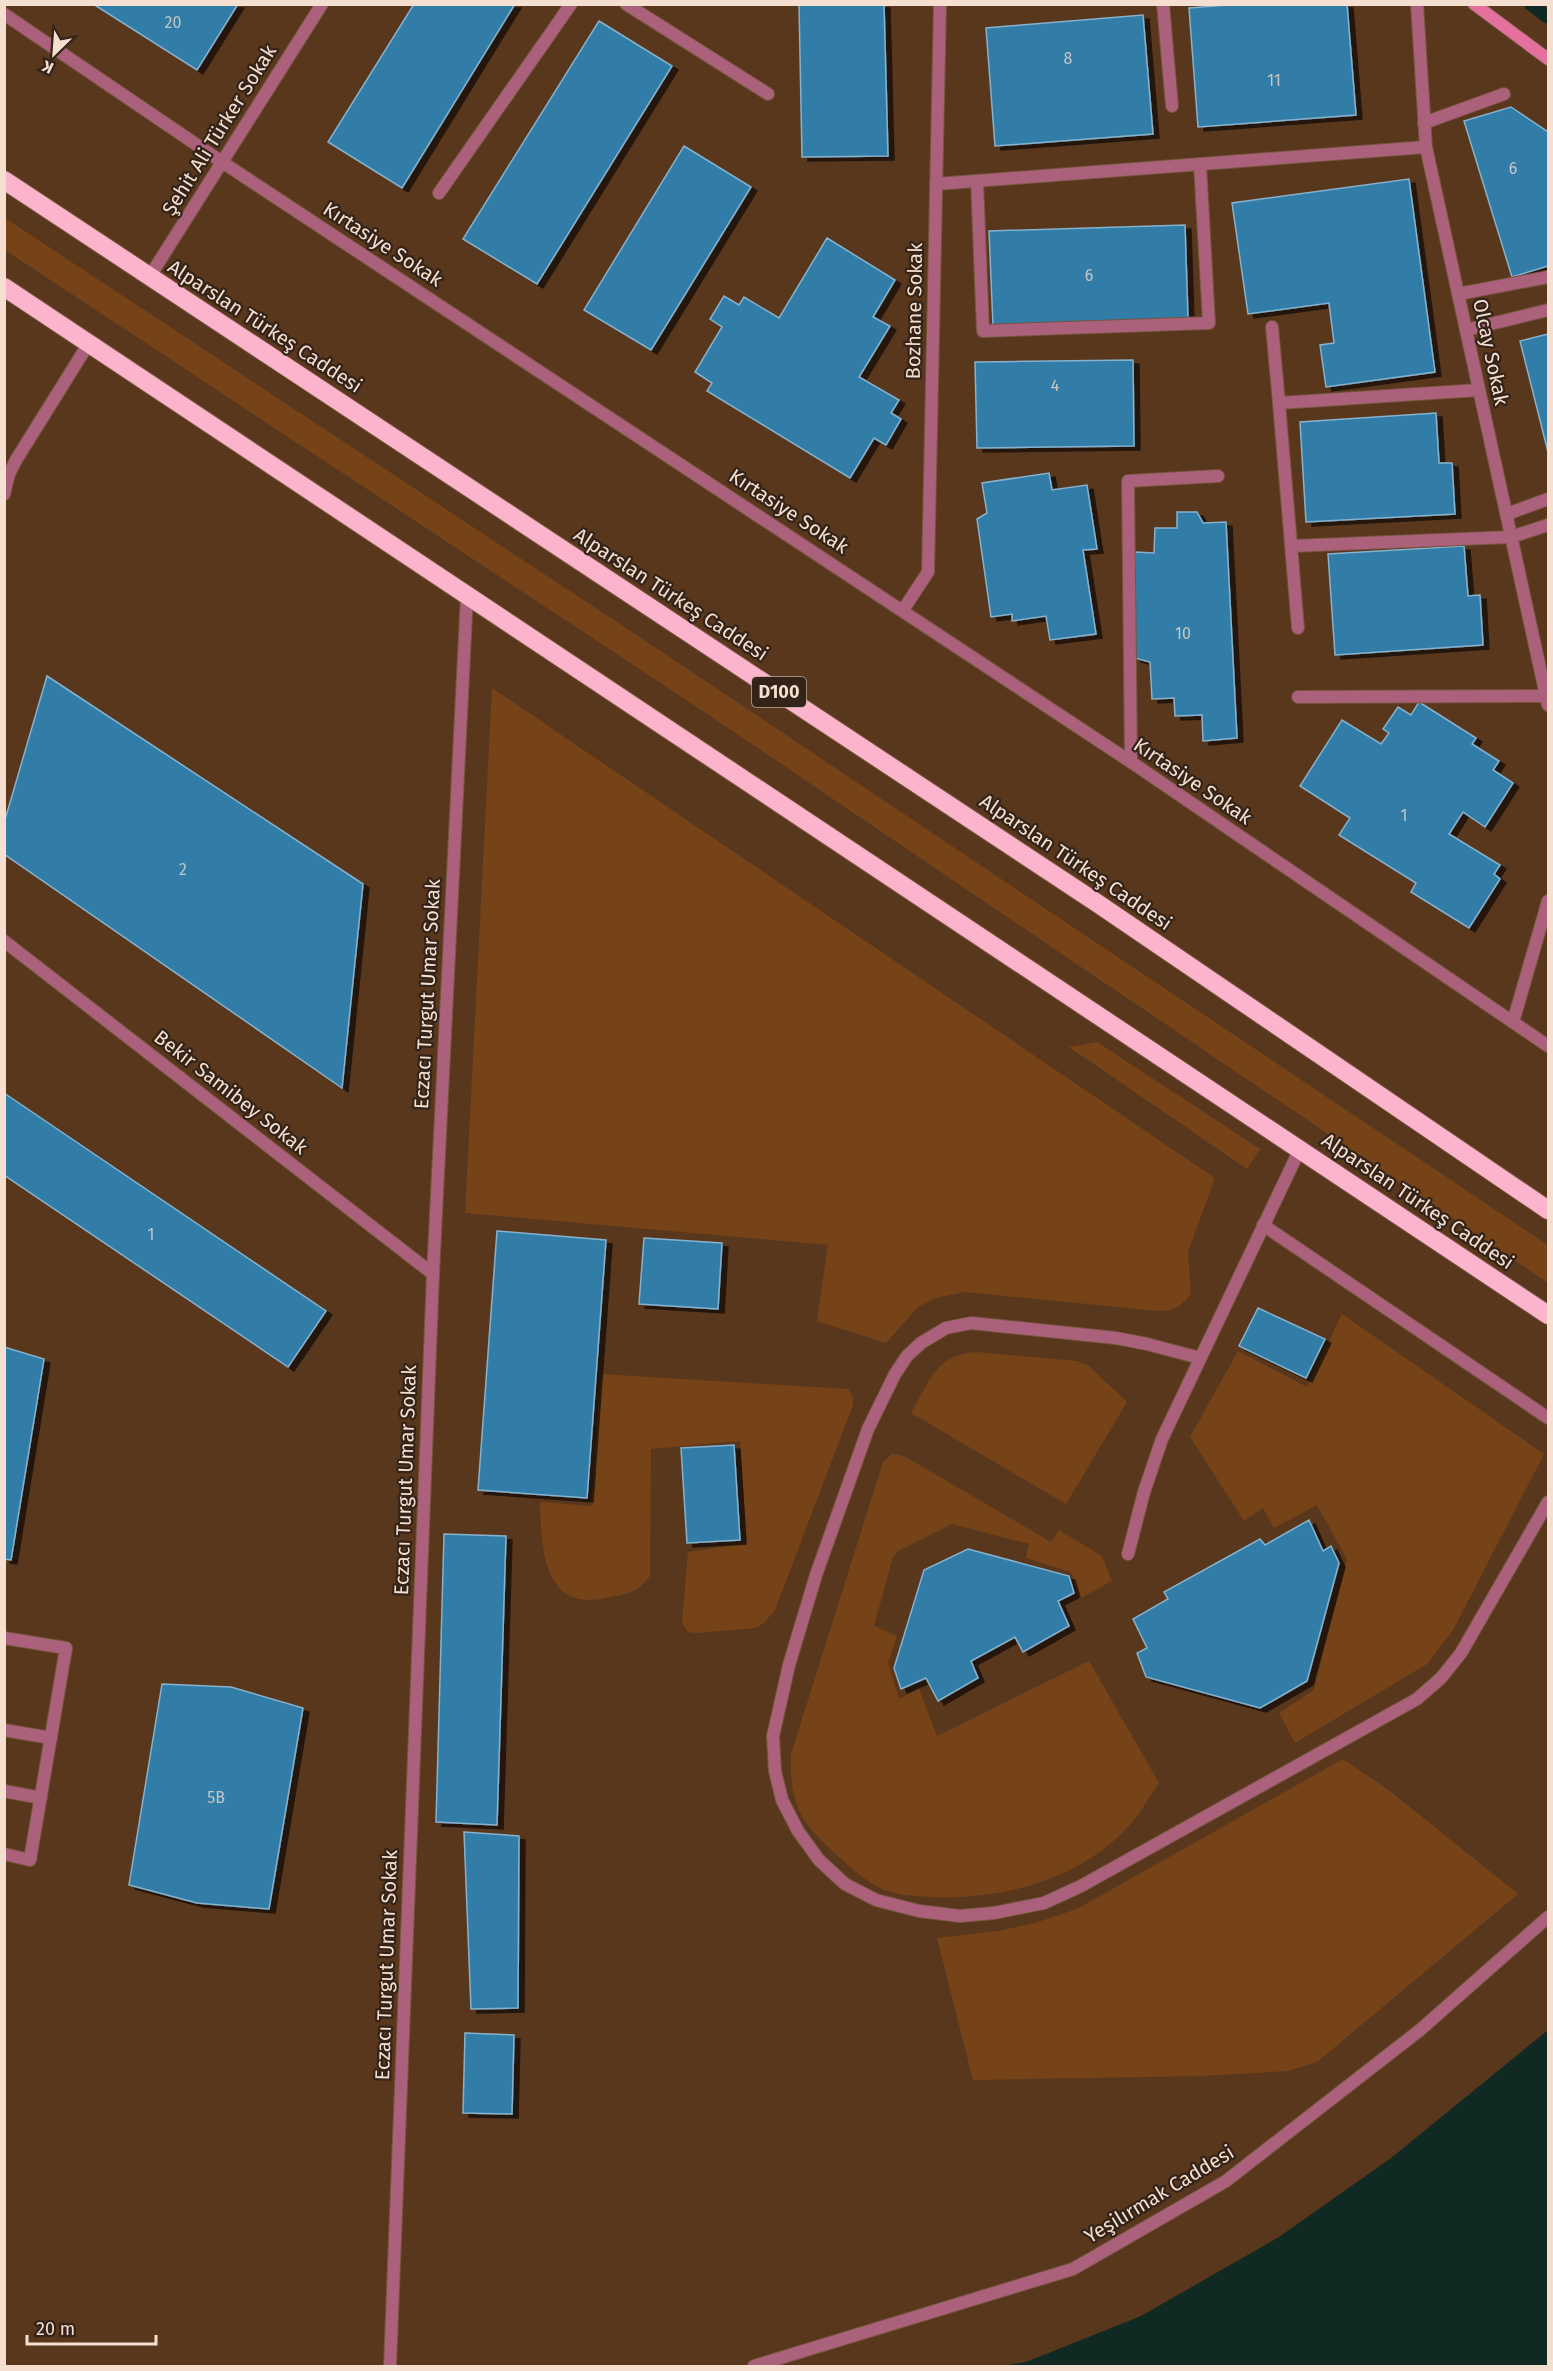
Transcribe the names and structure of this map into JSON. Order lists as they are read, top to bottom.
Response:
{
  "streets": {
    "highway": ["Alparslan Türkeş Caddesi", "D100"],
    "street": [
      "Şehit Ali Türker Sokak",
      "Kırtasiye Sokak",
      "Bozhane Sokak",
      "Olcay Sokak",
      "Eczacı Turgut Umar Sokak",
      "Bekir Samibey Sokak",
      "Yeşilırmak Caddesi"
    ]
  },
  "crossings": [
    ["Şehit Ali Türker Sokak", "Kırtasiye Sokak"],
    ["Şehit Ali Türker Sokak", "Alparslan Türkeş Caddesi"],
    ["Kırtasiye Sokak", "Bozhane Sokak"],
    ["Alparslan Türkeş Caddesi", "Eczacı Turgut Umar Sokak"],
    ["Eczacı Turgut Umar Sokak", "Bekir Samibey Sokak"]
  ],
  "house_numbers": [
    "20",
    "8",
    "11",
    "6",
    "6",
    "4",
    "10",
    "1",
    "2",
    "1",
    "5B"
  ],
  "scale_bar": "20 m",
  "north": "bottom left"
}
